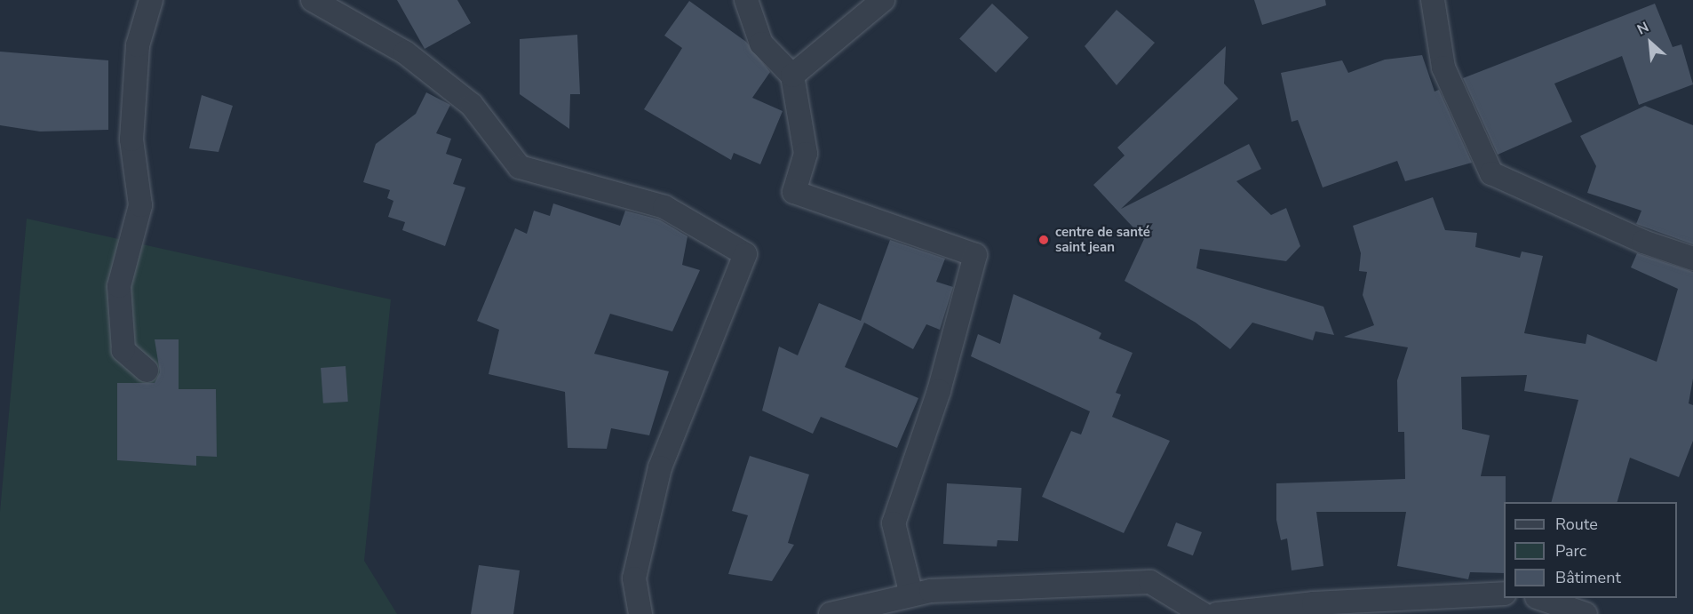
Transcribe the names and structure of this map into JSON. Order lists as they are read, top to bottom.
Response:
{
  "places": ["centre de santé saint jean"],
  "legend": ["Route", "Parc", "Bâtiment"],
  "north": "top left"
}
